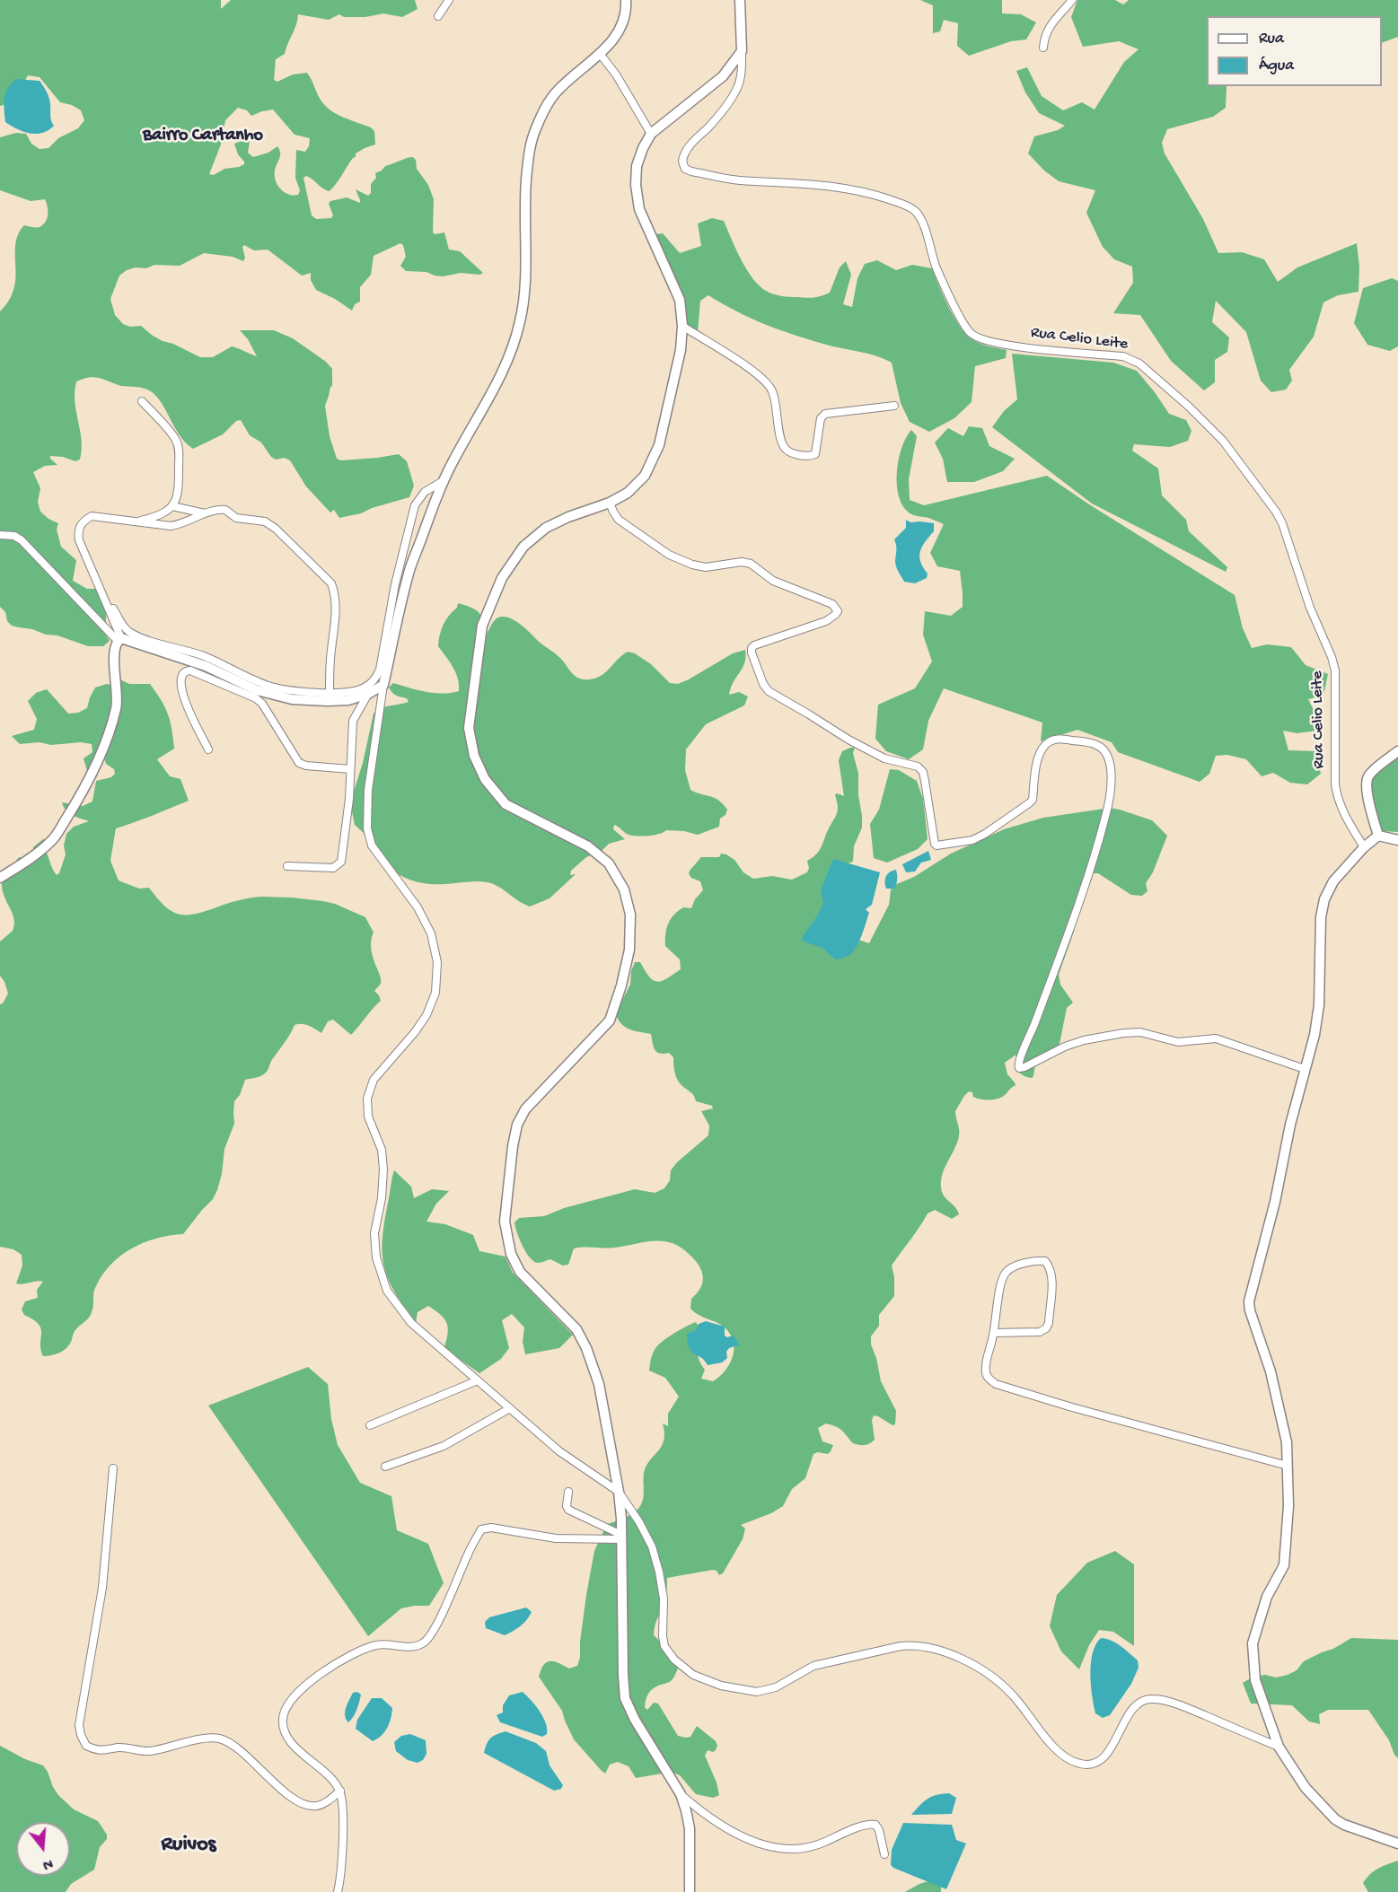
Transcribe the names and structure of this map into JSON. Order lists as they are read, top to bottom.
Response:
{
  "streets": {
    "street": ["Rua Celio Leite"]
  },
  "districts": ["Bairro Cartanho", "Ruivos"],
  "legend": ["Rua", "Água"],
  "north": "bottom"
}
